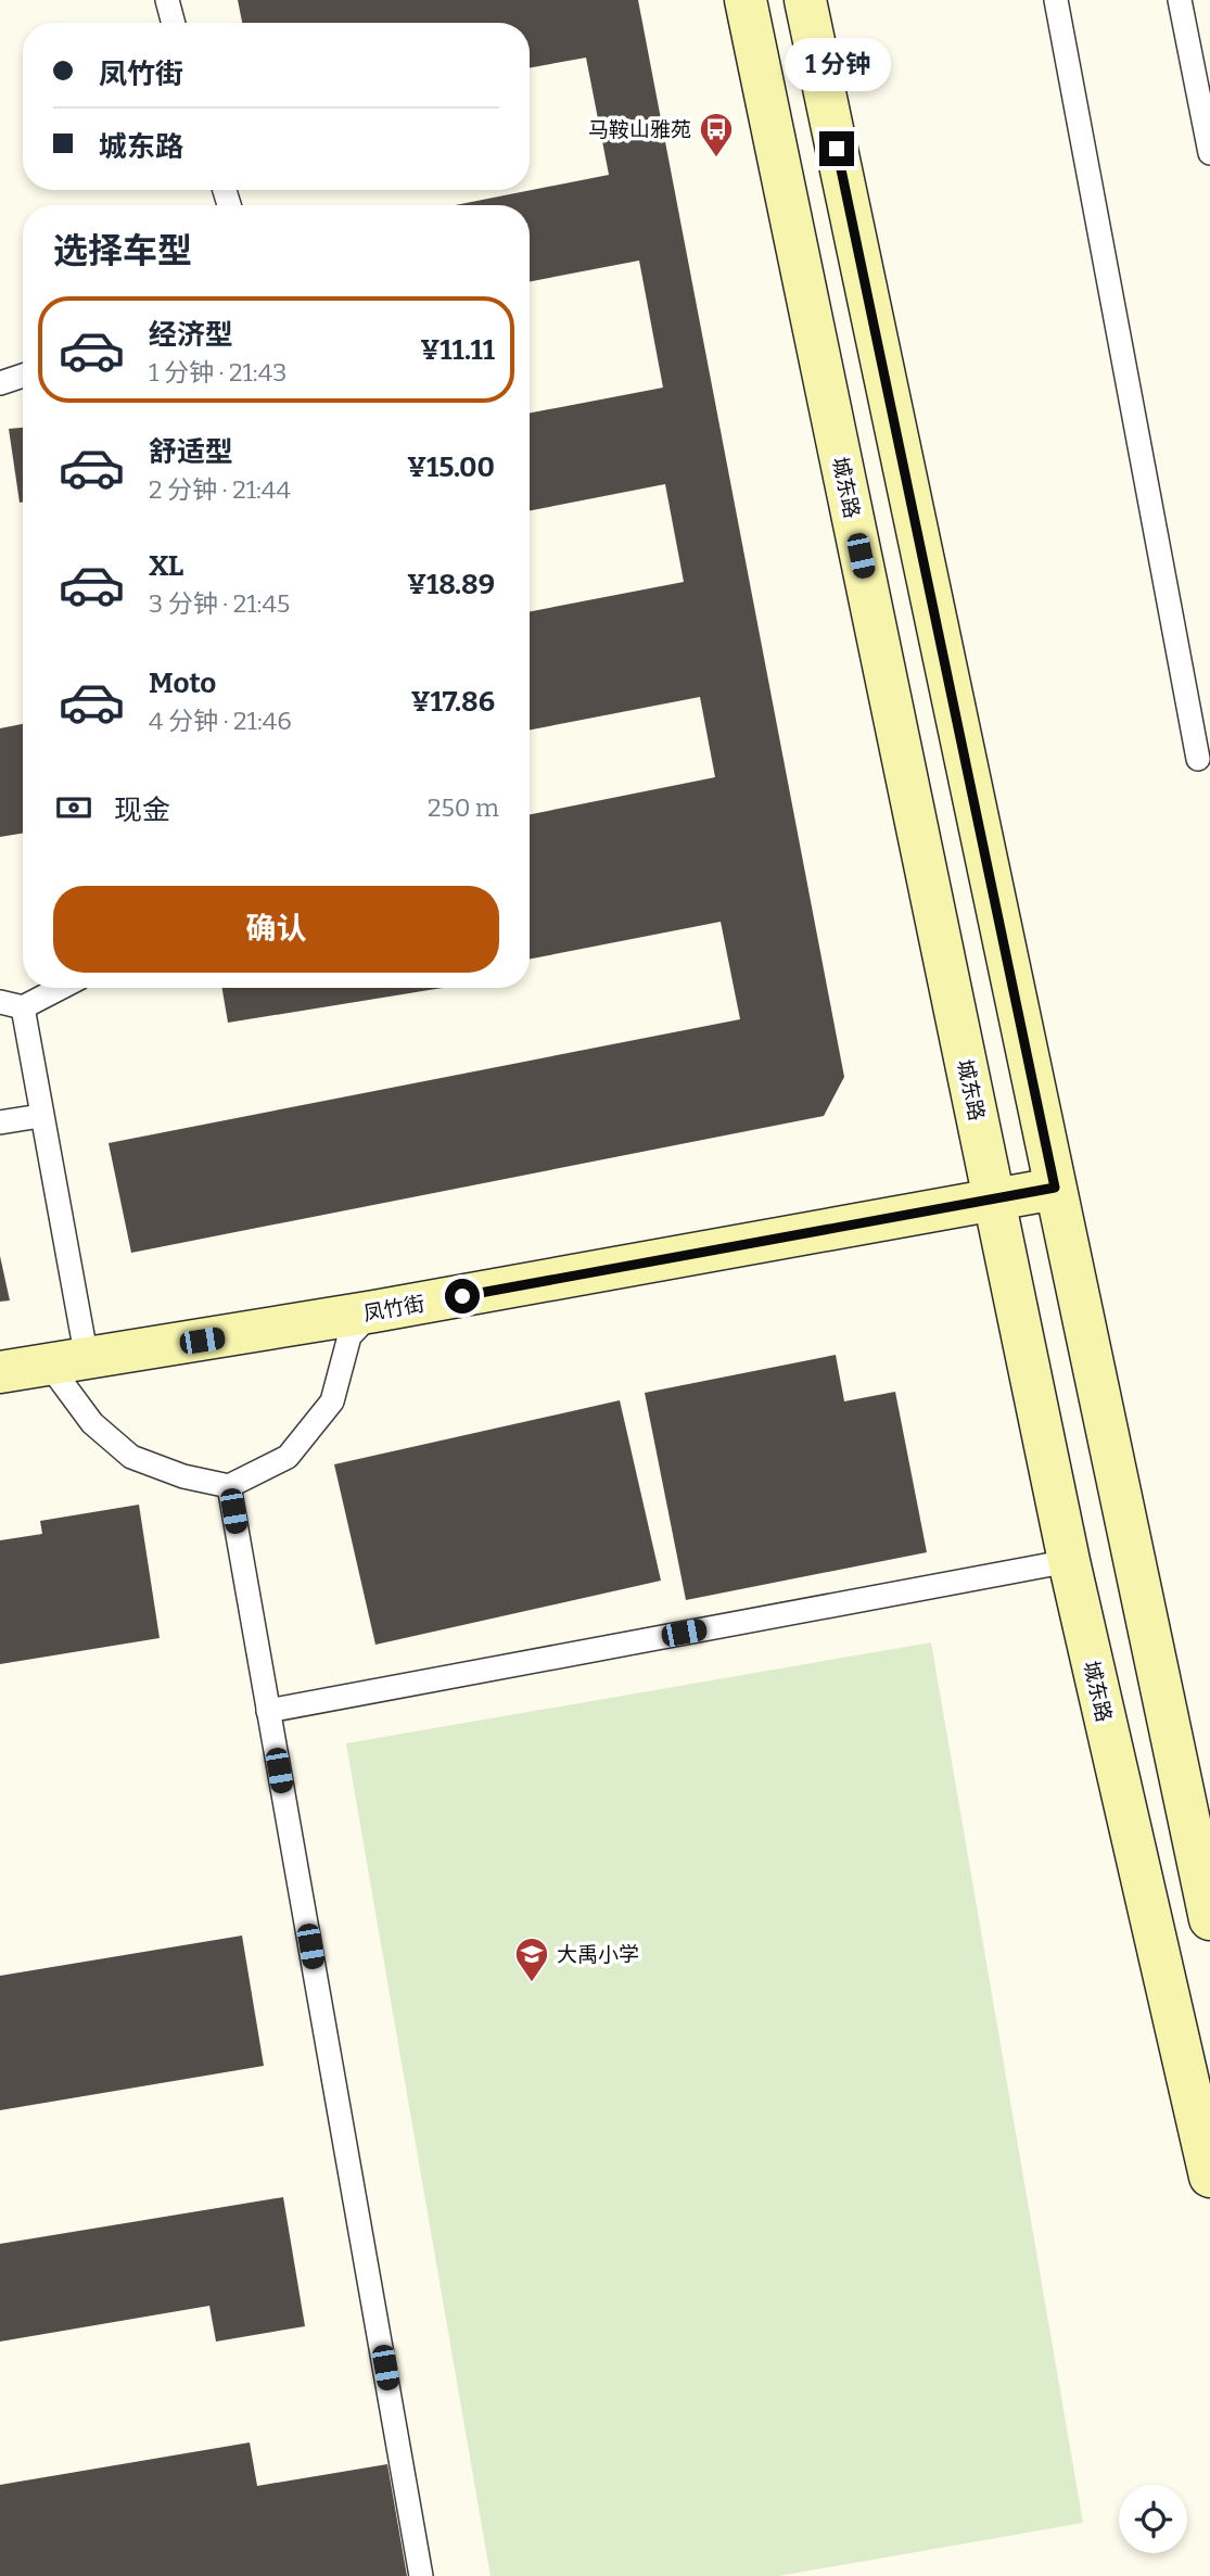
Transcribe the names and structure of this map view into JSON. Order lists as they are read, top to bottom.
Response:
{
  "streets": {
    "street": ["城东路", "凤竹街"]
  },
  "crossings": [
    ["城东路", "凤竹街"]
  ],
  "places": {
    "bus stop": ["马鞍山雅苑"],
    "school or university": ["大禹小学"]
  },
  "page": {
    "banner": ["凤竹街", "城东路"],
    "bubble": "1 分钟",
    "heading": "选择车型",
    "list": [
      {
        "name": "经济型",
        "note": "1 分钟 · 21:43",
        "value": "¥11.11"
      },
      {
        "name": "舒适型",
        "note": "2 分钟 · 21:44",
        "value": "¥15.00"
      },
      {
        "name": "XL",
        "note": "3 分钟 · 21:45",
        "value": "¥18.89"
      },
      {
        "name": "Moto",
        "note": "4 分钟 · 21:46",
        "value": "¥17.86"
      }
    ],
    "pay": ["现金", "250 m"],
    "buttons": "确认"
  }
}
